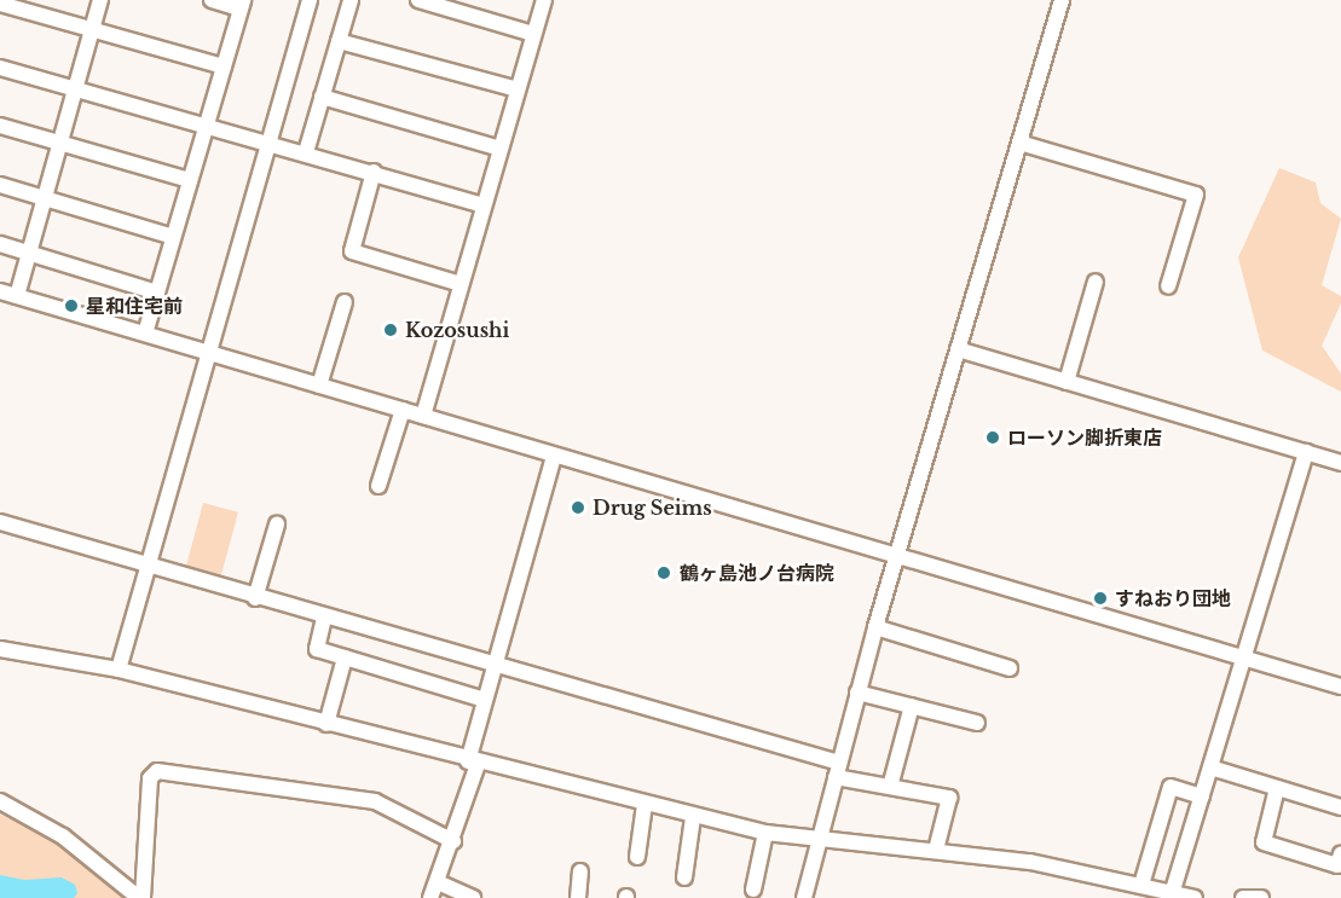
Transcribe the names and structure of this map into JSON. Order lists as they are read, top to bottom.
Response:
{
  "places": [
    "星和住宅前",
    "Kozosushi",
    "ローソン脚折東店",
    "Drug Seims",
    "鶴ヶ島池ノ台病院",
    "すねおり団地"
  ]
}
